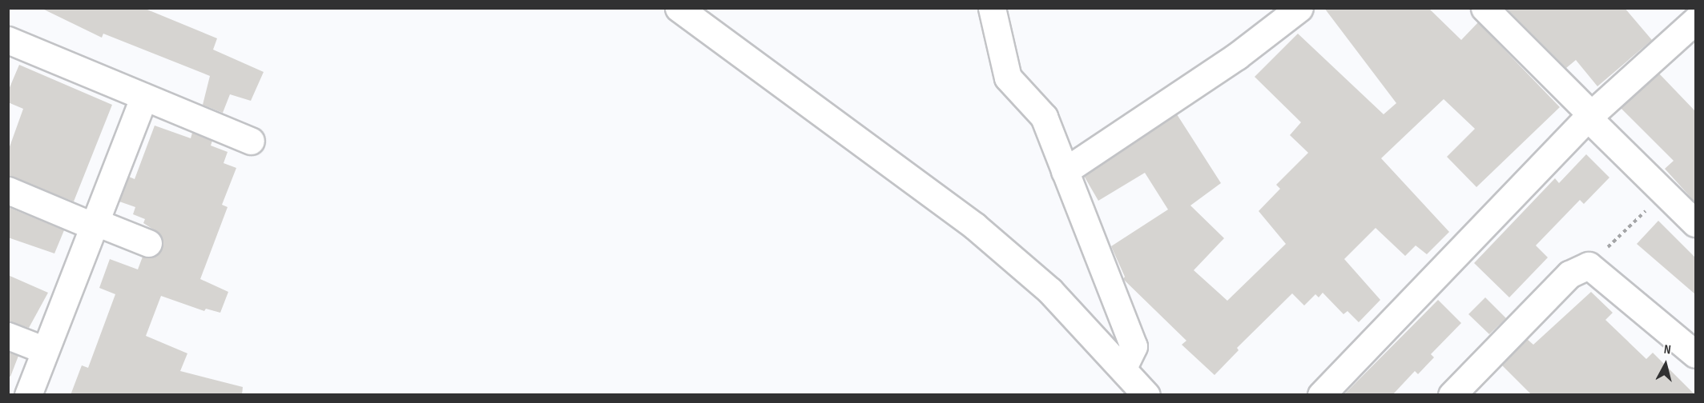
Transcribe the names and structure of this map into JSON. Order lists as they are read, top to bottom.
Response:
{
  "north": "top"
}
